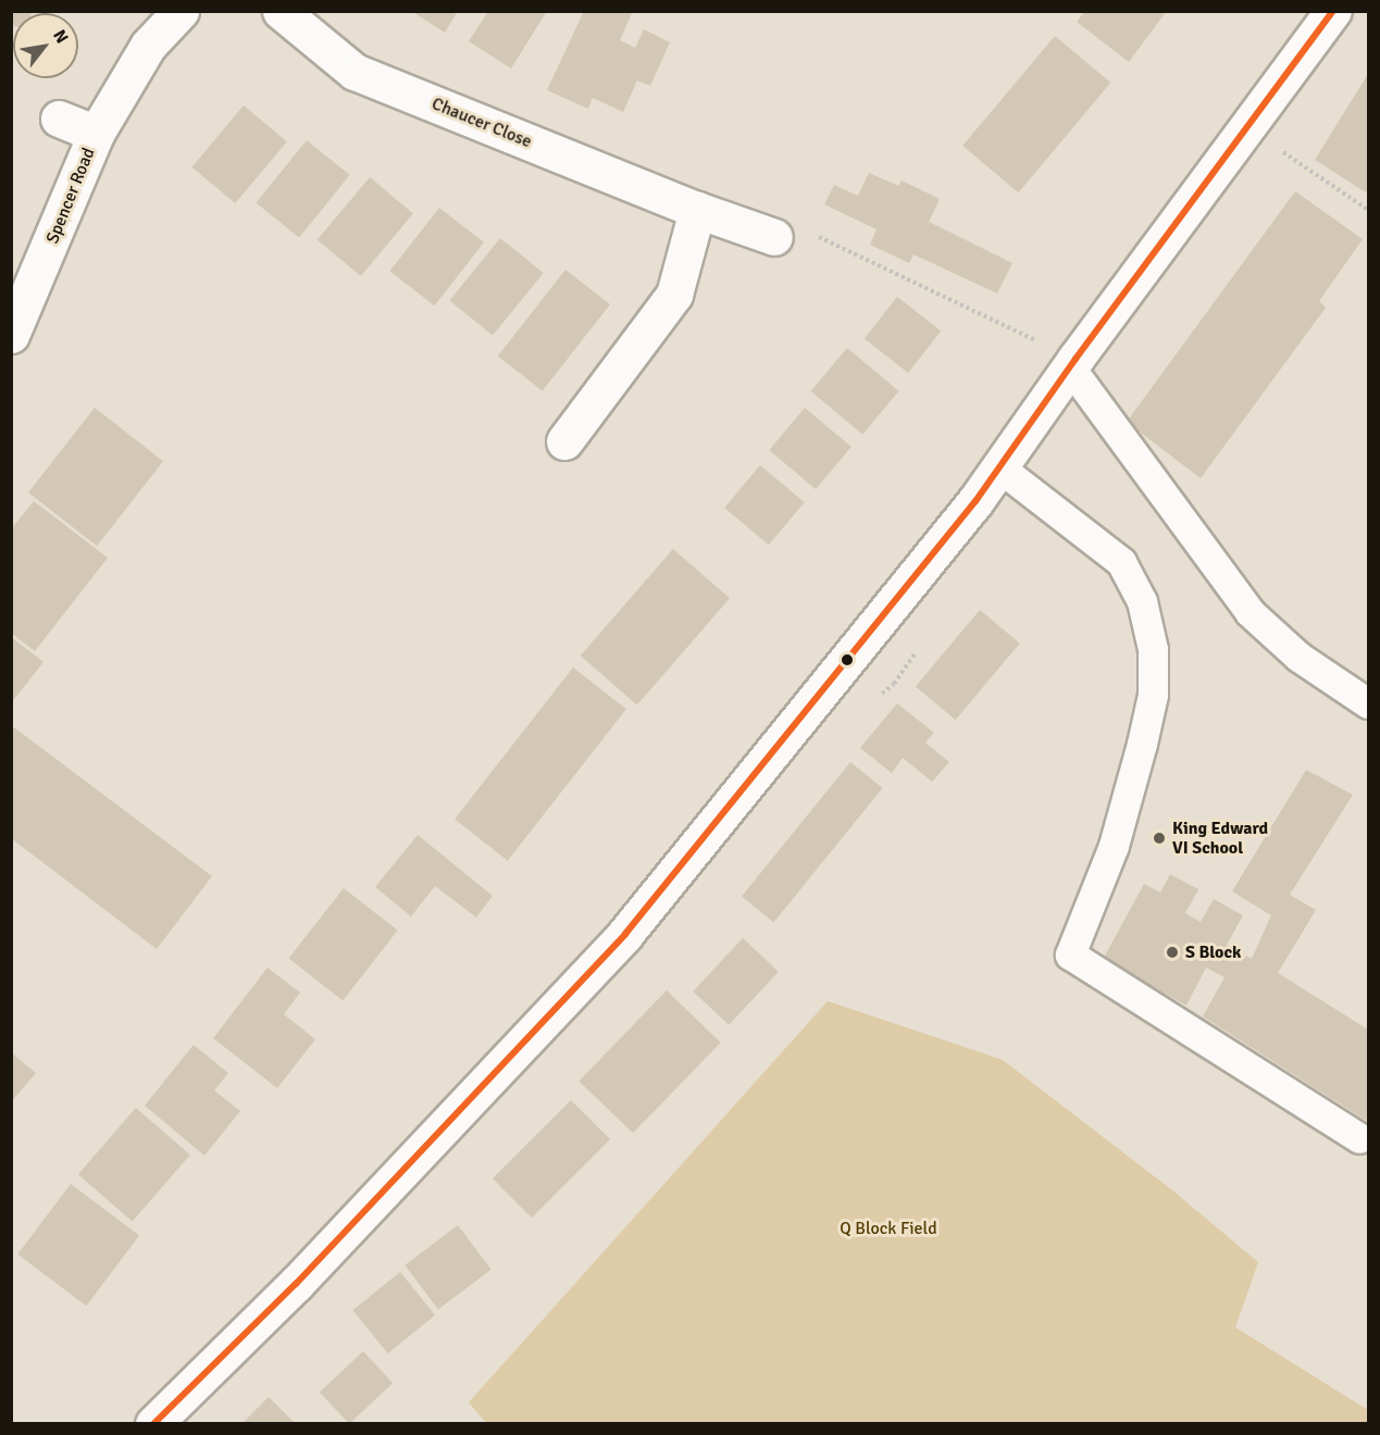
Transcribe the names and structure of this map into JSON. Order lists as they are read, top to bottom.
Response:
{
  "streets": {
    "street": ["Chaucer Close", "Spencer Road"]
  },
  "parks": ["Q Block Field"],
  "places": ["King Edward VI School", "S Block"],
  "north": "top right"
}
